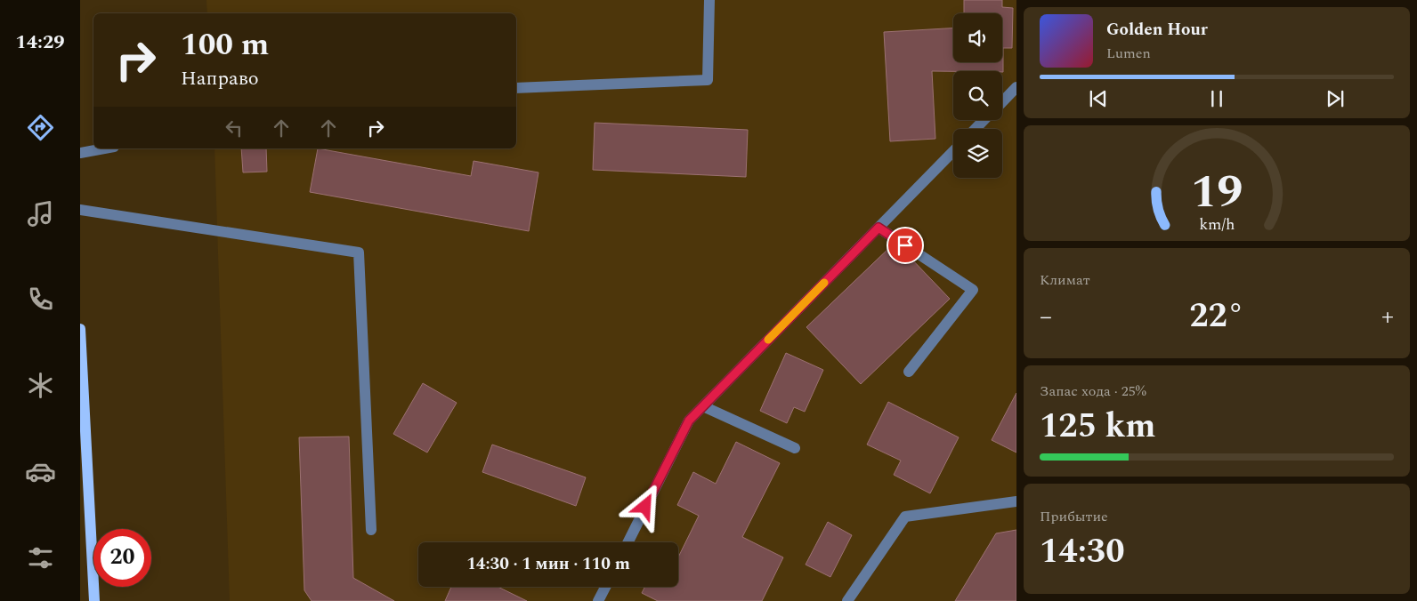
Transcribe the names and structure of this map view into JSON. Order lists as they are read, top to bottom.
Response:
{
  "page": {
    "tabs": "14:29",
    "turn": ["100 m", "Направо"],
    "song": ["Golden Hour", "Lumen"],
    "tile": [
      "Климат",
      ["Запас хода · 25%", "125 km"],
      ["Прибытие", "14:30"]
    ],
    "heat": ["−", "22°", "+"],
    "limit": "20",
    "trip": "14:30 · 1 мин · 110 m",
    "gauge": ["19", "km/h"]
  }
}
